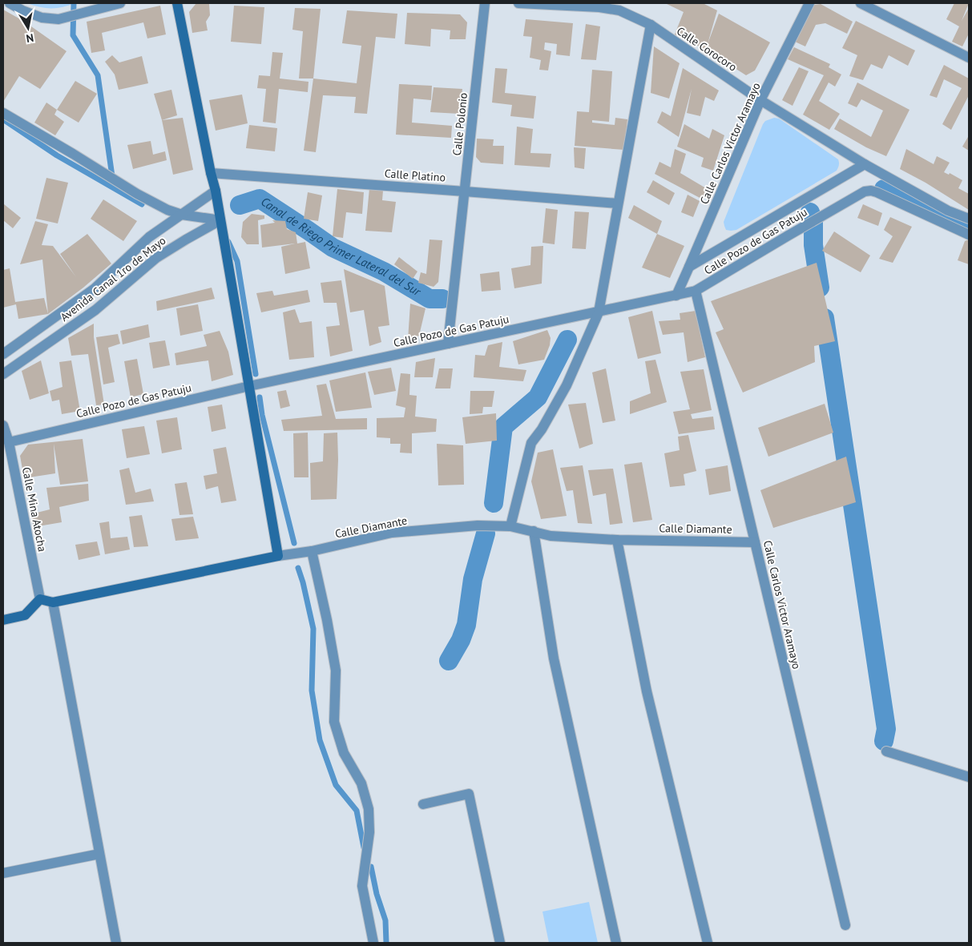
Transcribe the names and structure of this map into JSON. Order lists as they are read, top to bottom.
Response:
{
  "streets": {
    "street": [
      "Calle Corocoro",
      "Calle Polonio",
      "Calle Carlos Victor Aramayo",
      "Calle Platino",
      "Calle Pozo de Gas Patuju",
      "Avenida Canal 1ro de Mayo",
      "Calle Mina Atocha",
      "Calle Diamante"
    ]
  },
  "crossings": [
    ["Calle Corocoro", "Calle Carlos Victor Aramayo"],
    ["Calle Polonio", "Calle Platino"],
    ["Calle Polonio", "Calle Pozo de Gas Patuju"],
    ["Calle Carlos Victor Aramayo", "Calle Pozo de Gas Patuju"],
    ["Calle Carlos Victor Aramayo", "Calle Diamante"],
    ["Calle Pozo de Gas Patuju", "Calle Mina Atocha"],
    ["Calle Mina Atocha", "Calle Diamante"]
  ],
  "water": ["Canal de Riego Primer Lateral del Sur"],
  "north": "bottom"
}
